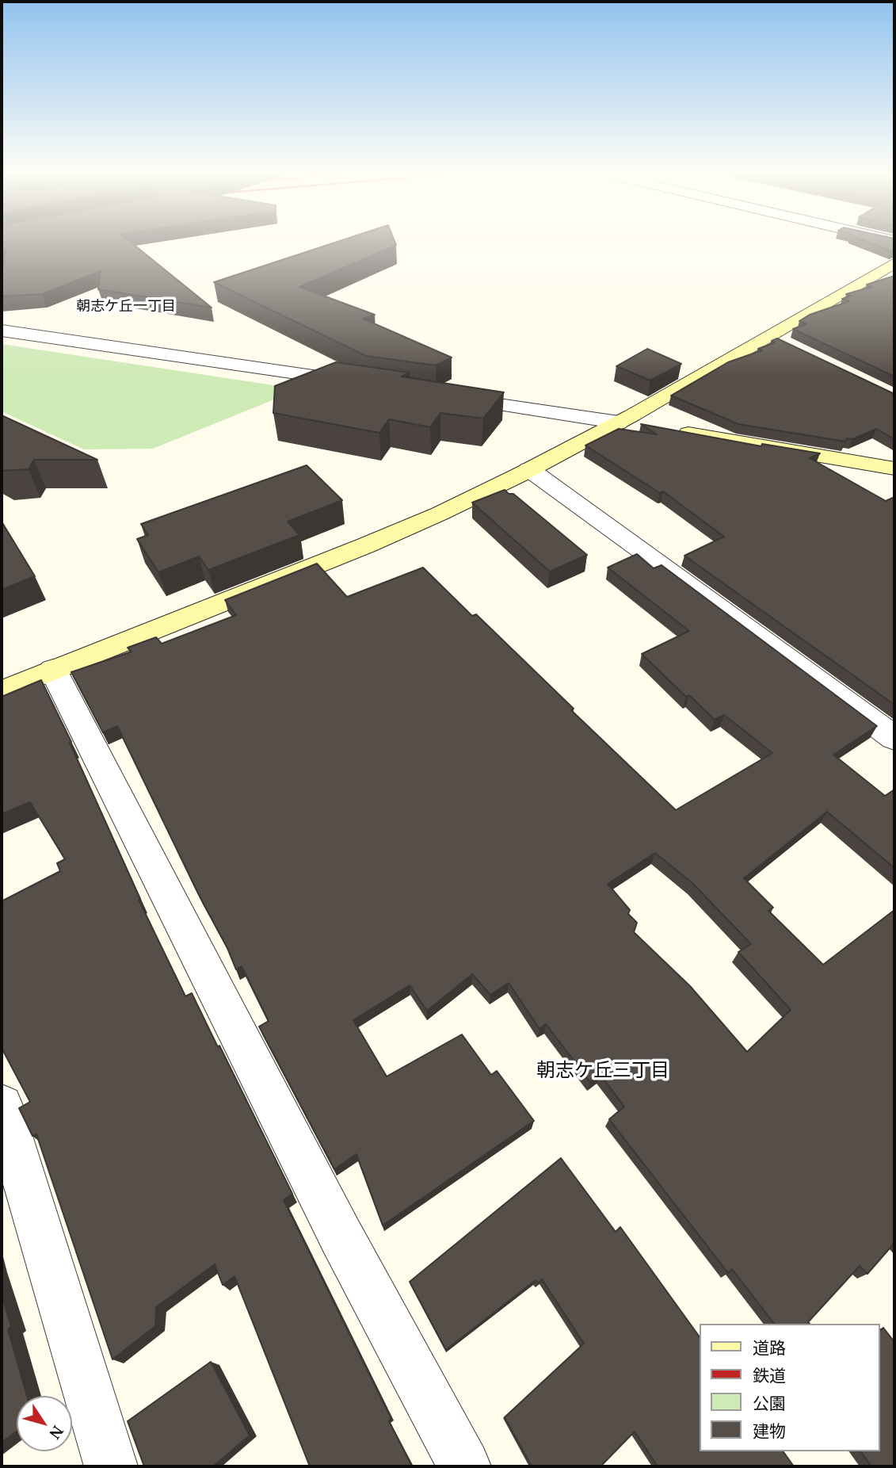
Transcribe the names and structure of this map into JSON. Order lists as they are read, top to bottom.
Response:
{
  "districts": ["朝志ケ丘一丁目", "朝志ケ丘三丁目"],
  "legend": [
    "道路",
    "鉄道",
    "公園",
    "建物"
  ],
  "north": "bottom right"
}
